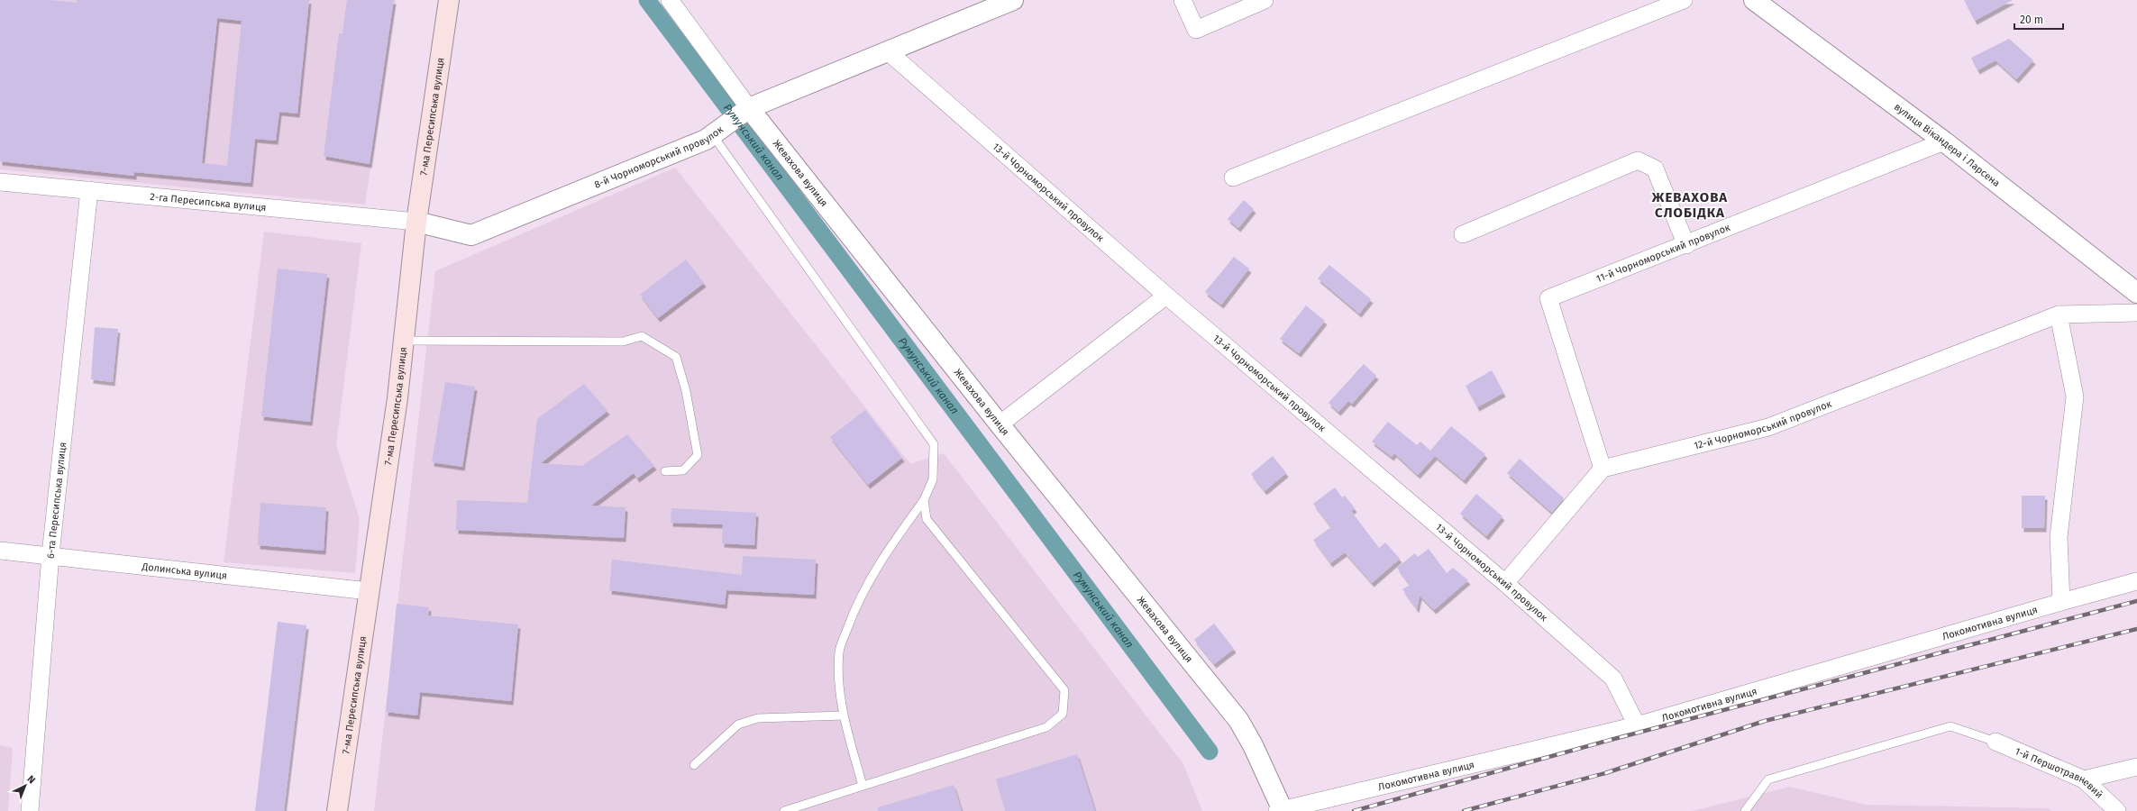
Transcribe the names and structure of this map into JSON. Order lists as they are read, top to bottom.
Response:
{
  "streets": {
    "main road": ["7-ма Пересипська вулиця"],
    "street": [
      "вулиця Вікандера і Ларсена",
      "8-й Чорноморський провулок",
      "Жевахова вулиця",
      "13-й Чорноморський провулок",
      "2-га Пересипська вулиця",
      "11-й Чорноморський провулок",
      "12-й Чорноморський провулок",
      "6-та Пересипська вулиця",
      "Долинська вулиця",
      "Локомотивна вулиця",
      "1-й Першотравневий"
    ]
  },
  "crossings": [
    ["7-ма Пересипська вулиця", "8-й Чорноморський провулок"],
    ["7-ма Пересипська вулиця", "2-га Пересипська вулиця"],
    ["7-ма Пересипська вулиця", "Долинська вулиця"],
    ["вулиця Вікандера і Ларсена", "11-й Чорноморський провулок"],
    ["8-й Чорноморський провулок", "Жевахова вулиця"],
    ["8-й Чорноморський провулок", "13-й Чорноморський провулок"],
    ["8-й Чорноморський провулок", "2-га Пересипська вулиця"],
    ["Жевахова вулиця", "Локомотивна вулиця"],
    ["13-й Чорноморський провулок", "Локомотивна вулиця"],
    ["2-га Пересипська вулиця", "6-та Пересипська вулиця"],
    ["11-й Чорноморський провулок", "12-й Чорноморський провулок"],
    ["6-та Пересипська вулиця", "Долинська вулиця"]
  ],
  "districts": ["ЖЕВАХОВА СЛОБІДКА"],
  "water": ["Румунський канал"],
  "scale_bar": "20 m",
  "north": "top right"
}
